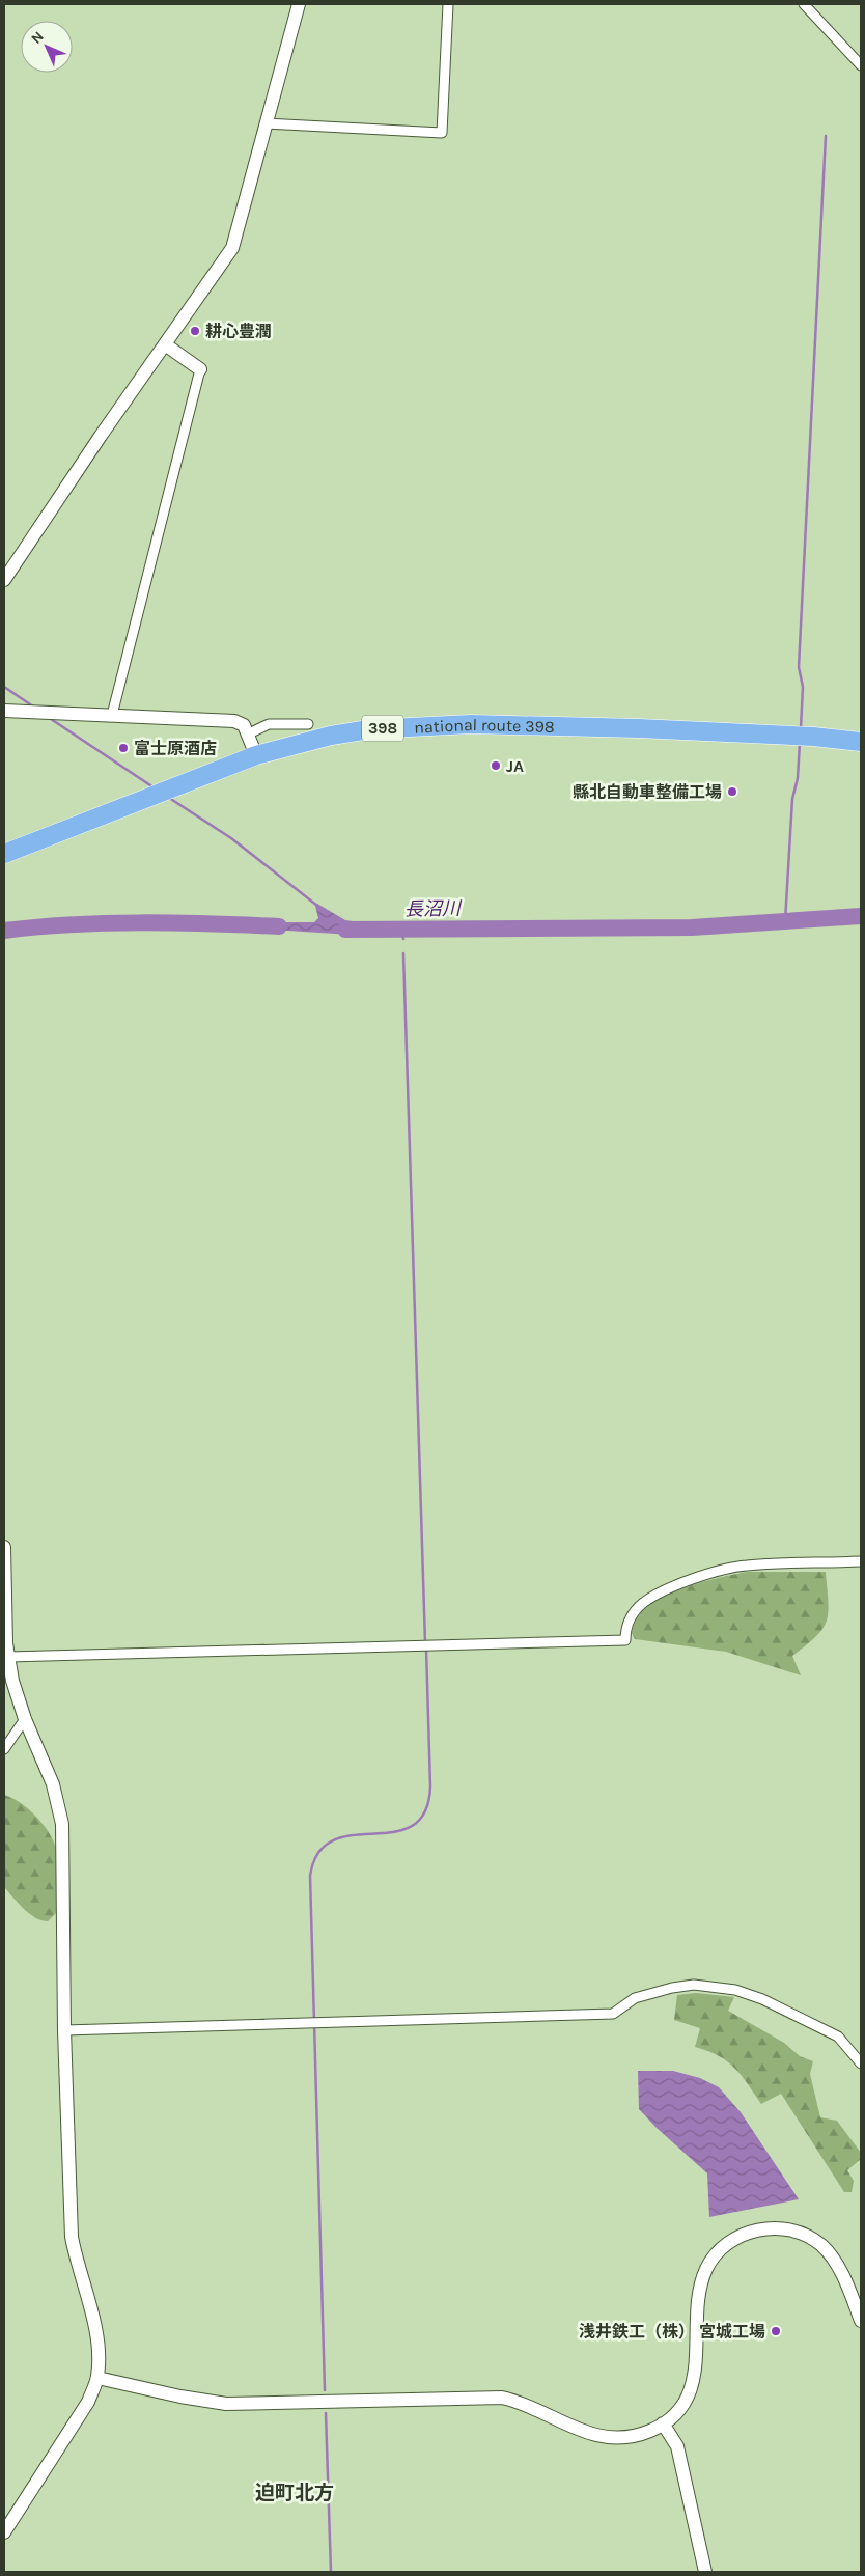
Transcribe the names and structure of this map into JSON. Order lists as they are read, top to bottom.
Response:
{
  "streets": {
    "highway": ["national route 398", "398"]
  },
  "districts": ["迫町北方"],
  "water": ["長沼川"],
  "places": [
    "耕心豊潤",
    "富士原酒店",
    "JA",
    "縣北自動車整備工場",
    "浅井鉄工（株） 宮城工場"
  ],
  "north": "top left"
}
